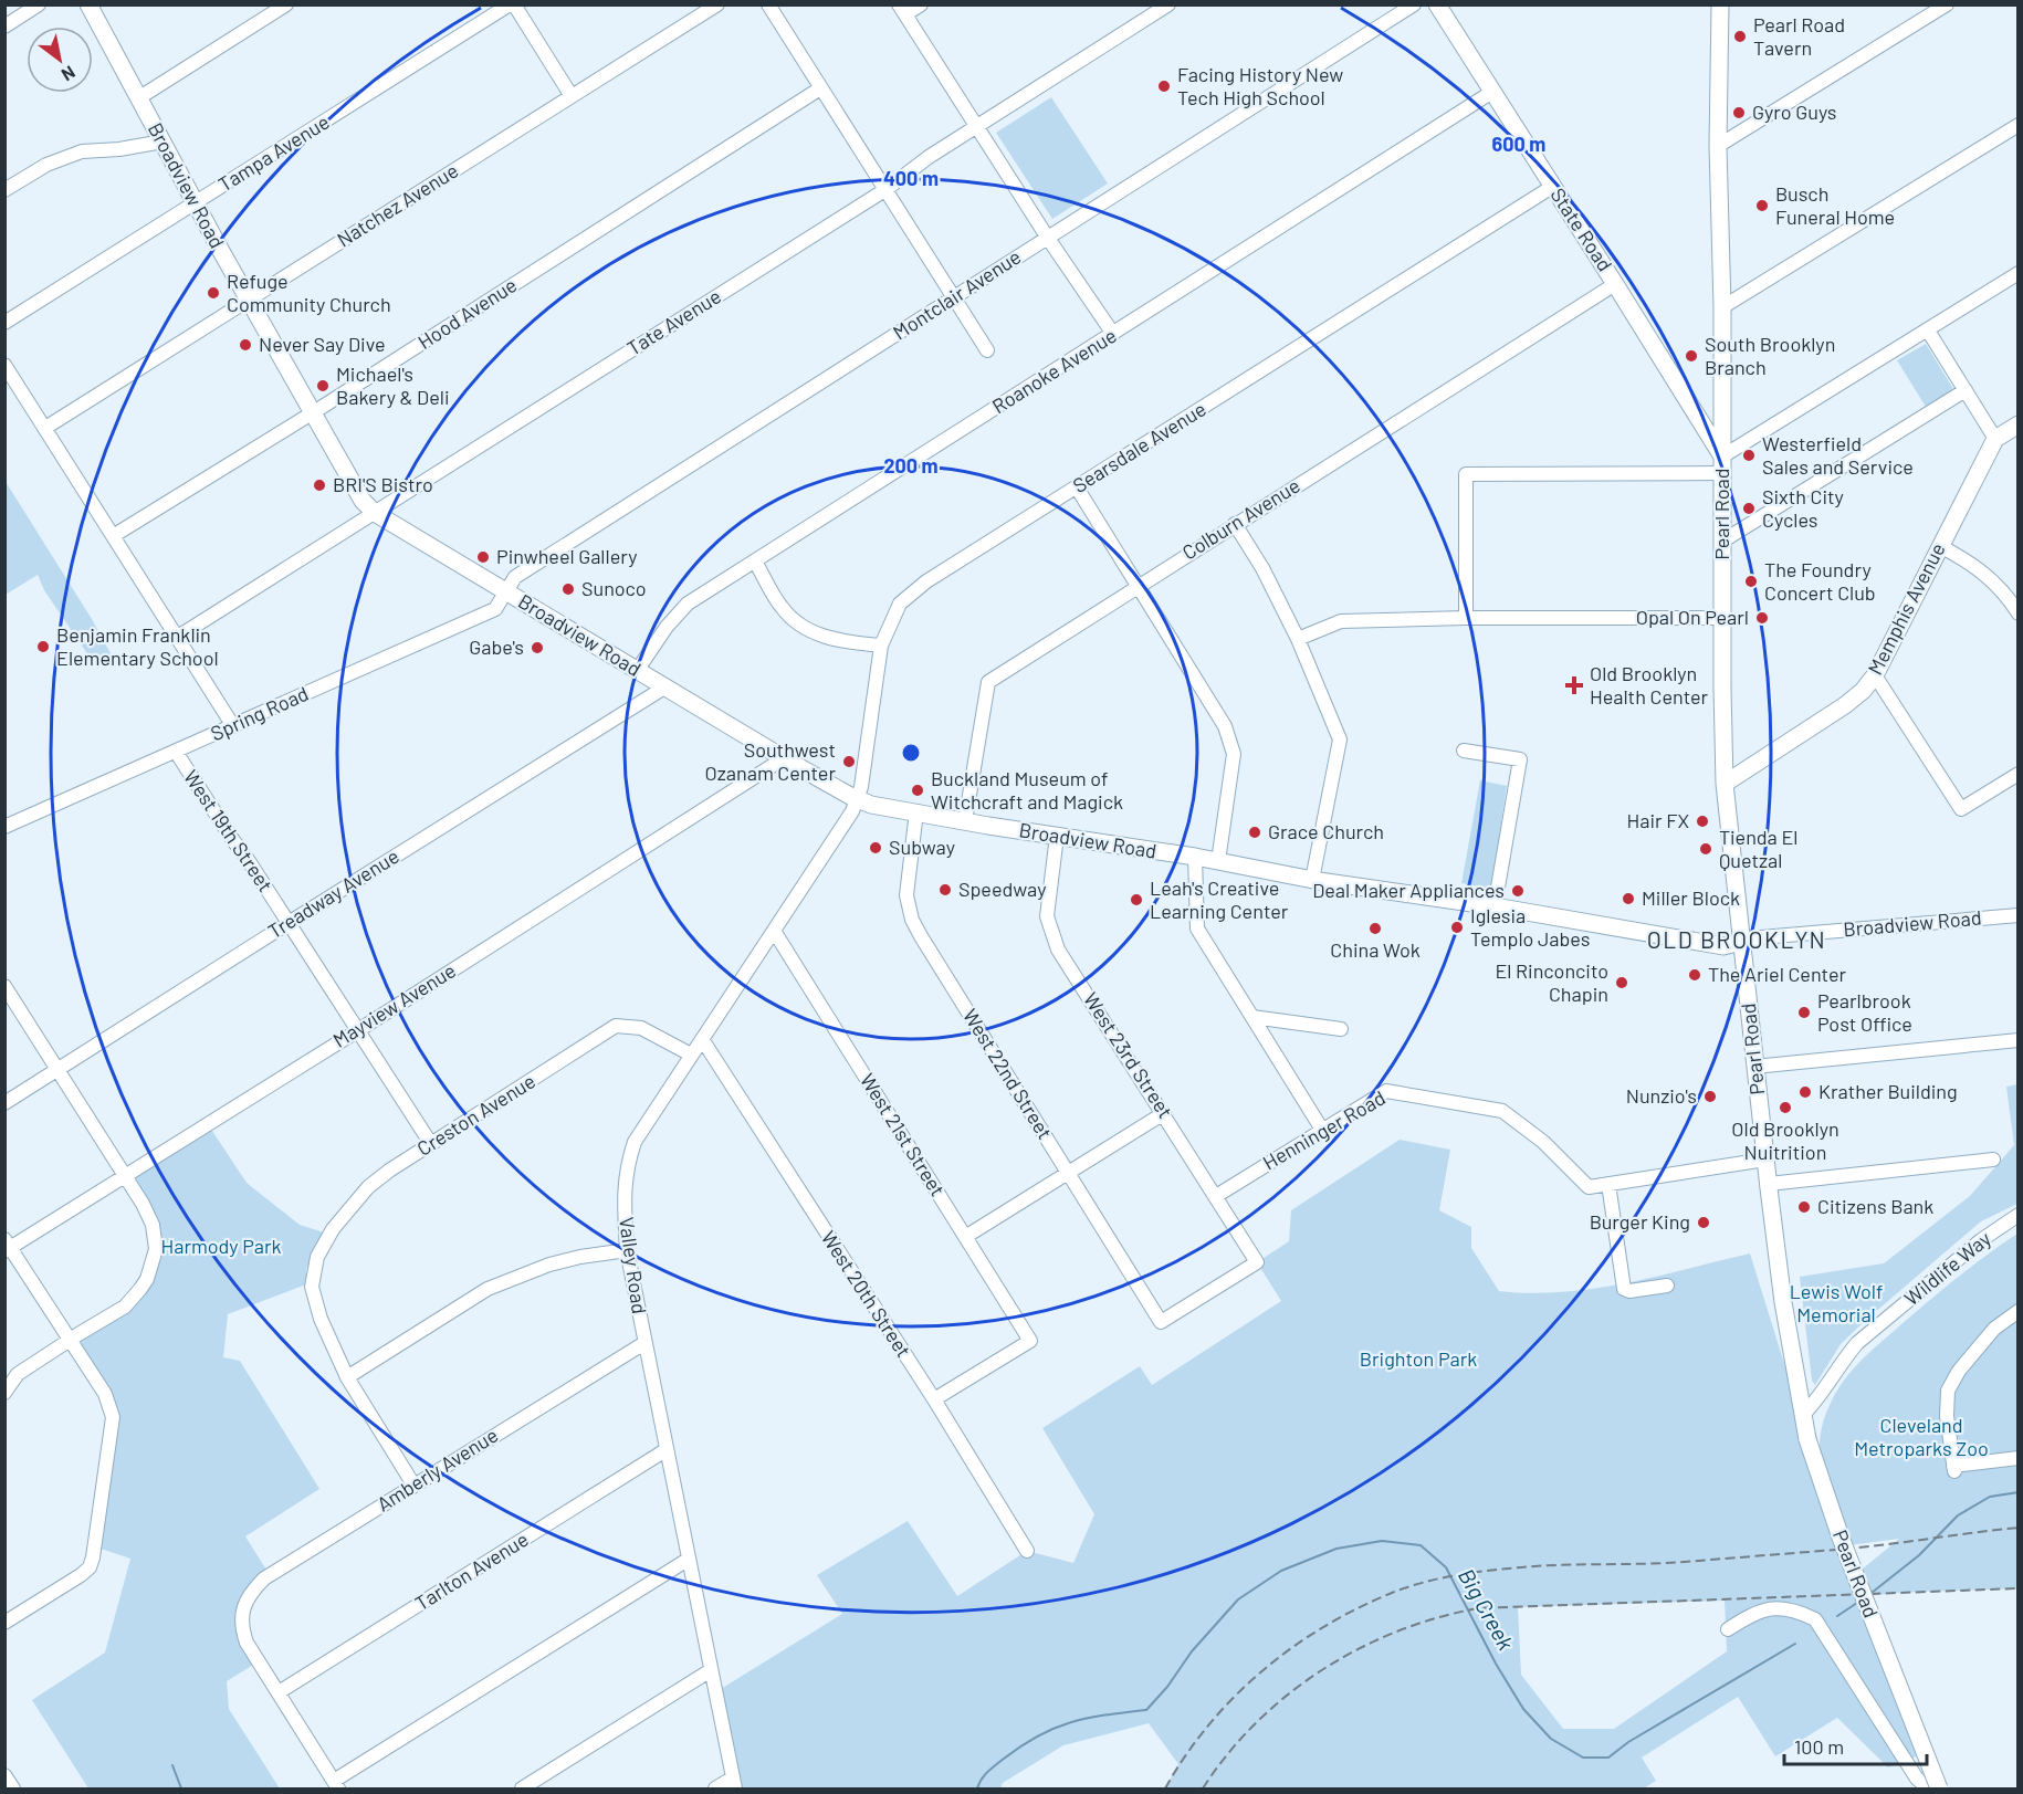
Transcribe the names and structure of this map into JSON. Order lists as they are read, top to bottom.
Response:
{
  "streets": {
    "main road": [
      "Broadview Road",
      "State Road",
      "Pearl Road",
      "Memphis Avenue"
    ],
    "street": [
      "Tampa Avenue",
      "Natchez Avenue",
      "Montclair Avenue",
      "Hood Avenue",
      "Tate Avenue",
      "Roanoke Avenue",
      "Searsdale Avenue",
      "Colburn Avenue",
      "Spring Road",
      "West 19th Street",
      "Treadway Avenue",
      "Mayview Avenue",
      "West 23rd Street",
      "West 22nd Street",
      "Creston Avenue",
      "Henninger Road",
      "West 21st Street",
      "Valley Road",
      "Wildlife Way",
      "West 20th Street",
      "Amberly Avenue",
      "Tarlton Avenue"
    ]
  },
  "crossings": [
    ["Tampa Avenue", "Broadview Road"],
    ["Broadview Road", "Natchez Avenue"],
    ["Broadview Road", "Montclair Avenue"],
    ["Broadview Road", "Hood Avenue"],
    ["Broadview Road", "Tate Avenue"],
    ["Broadview Road", "Roanoke Avenue"],
    ["Broadview Road", "Searsdale Avenue"],
    ["Broadview Road", "Pearl Road"],
    ["Broadview Road", "Colburn Avenue"],
    ["Broadview Road", "Spring Road"],
    ["Broadview Road", "Treadway Avenue"],
    ["Broadview Road", "Mayview Avenue"],
    ["Broadview Road", "West 23rd Street"],
    ["Broadview Road", "West 22nd Street"],
    ["Broadview Road", "Valley Road"],
    ["State Road", "Roanoke Avenue"],
    ["State Road", "Searsdale Avenue"],
    ["State Road", "Pearl Road"],
    ["State Road", "Colburn Avenue"],
    ["Montclair Avenue", "Spring Road"],
    ["Searsdale Avenue", "Valley Road"],
    ["Pearl Road", "Memphis Avenue"],
    ["Pearl Road", "Henninger Road"],
    ["Pearl Road", "Wildlife Way"],
    ["Spring Road", "West 19th Street"],
    ["West 19th Street", "Treadway Avenue"],
    ["West 19th Street", "Mayview Avenue"],
    ["West 19th Street", "Creston Avenue"],
    ["West 23rd Street", "West 22nd Street"],
    ["West 23rd Street", "Henninger Road"],
    ["Creston Avenue", "Valley Road"],
    ["West 21st Street", "Valley Road"],
    ["West 21st Street", "West 20th Street"],
    ["Valley Road", "West 20th Street"],
    ["Valley Road", "Amberly Avenue"],
    ["Valley Road", "Tarlton Avenue"],
    ["Amberly Avenue", "Tarlton Avenue"]
  ],
  "districts": ["OLD BROOKLYN"],
  "water": ["Big Creek"],
  "parks": [
    "Harmody Park",
    "Lewis Wolf Memorial",
    "Brighton Park",
    "Cleveland Metroparks Zoo"
  ],
  "places": {
    "other": [
      "Pearl Road Tavern",
      "Facing History New Tech High School",
      "Gyro Guys",
      "Busch Funeral Home",
      "Refuge Community Church",
      "Never Say Dive",
      "South Brooklyn Branch",
      "Michael's Bakery & Deli",
      "Westerfield Sales and Service",
      "BRI'S Bistro",
      "Sixth City Cycles",
      "Pinwheel Gallery",
      "The Foundry Concert Club",
      "Sunoco",
      "Opal On Pearl",
      "Benjamin Franklin Elementary School",
      "Gabe's",
      "Southwest Ozanam Center",
      "Buckland Museum of Witchcraft and Magick",
      "Hair FX",
      "Grace Church",
      "Subway",
      "Tienda El Quetzal",
      "Speedway",
      "Deal Maker Appliances",
      "Miller Block",
      "Leah's Creative Learning Center",
      "Iglesia Templo Jabes",
      "China Wok",
      "The Ariel Center",
      "El Rinconcito Chapin",
      "Pearlbrook Post Office",
      "Krather Building",
      "Nunzio's",
      "Old Brooklyn Nuitrition",
      "Citizens Bank",
      "Burger King"
    ],
    "health": ["Old Brooklyn Health Center"]
  },
  "scale_bar": "100 m",
  "north": "bottom right",
  "rings": ["600 m", "400 m", "200 m"]
}
